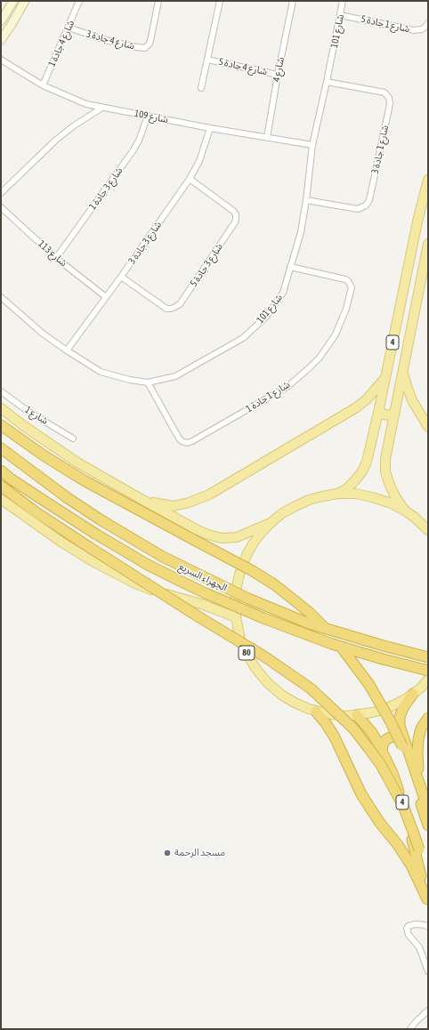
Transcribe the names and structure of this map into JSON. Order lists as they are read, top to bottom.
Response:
{
  "streets": {
    "highway": ["4", "الجهراء السريع"],
    "main road": ["80"],
    "street": [
      "شارع 1 جادة 5",
      "شارع 101",
      "شارع 4 جادة 3",
      "شارع 4 جادة 1",
      "شارع 4 جادة 5",
      "شارع 4",
      "شارع 109",
      "شارع 1 جادة 3",
      "شارع 3 جادة 1",
      "شارع 3 جادة 3",
      "شارع 113",
      "شارع 3 جادة 5",
      "شارع 1 جادة 1",
      "شارع 1"
    ]
  },
  "crossings": [
    ["شارع 1 جادة 5", "شارع 101"],
    ["شارع 101", "شارع 109"],
    ["شارع 101", "شارع 1 جادة 3"],
    ["شارع 101", "شارع 3 جادة 3"],
    ["شارع 101", "شارع 1 جادة 1"],
    ["شارع 4 جادة 3", "شارع 4 جادة 1"],
    ["شارع 4 جادة 1", "شارع 109"],
    ["شارع 4 جادة 5", "شارع 4"],
    ["شارع 4", "شارع 109"],
    ["شارع 109", "شارع 3 جادة 1"],
    ["شارع 109", "شارع 3 جادة 3"],
    ["شارع 3 جادة 1", "شارع 113"],
    ["شارع 3 جادة 3", "شارع 113"],
    ["شارع 3 جادة 3", "شارع 3 جادة 5"],
    ["4", "80"]
  ],
  "places": ["مسجد الرحمة"]
}
